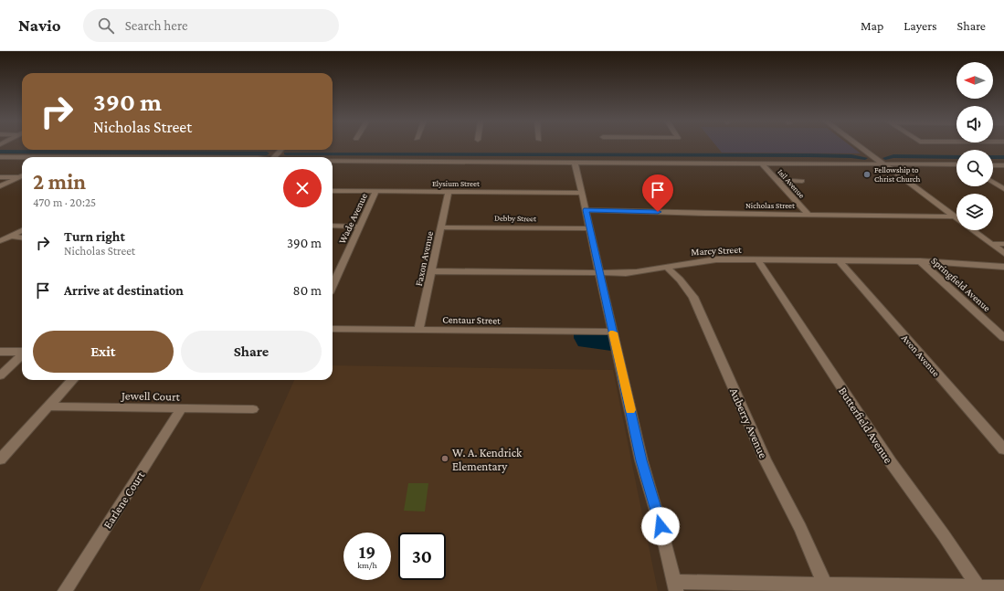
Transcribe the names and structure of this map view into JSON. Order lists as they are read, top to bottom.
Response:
{
  "streets": {
    "street": [
      "Elysium Street",
      "Isil Avenue",
      "Nicholas Street",
      "Wade Avenue",
      "Debby Street",
      "Marcy Street",
      "Faxon Avenue",
      "Springfield Avenue",
      "Centaur Street",
      "Avon Avenue",
      "Jewell Court",
      "Auberry Avenue",
      "Butterfield Avenue",
      "Earlene Court"
    ]
  },
  "crossings": [
    ["Elysium Street", "Wade Avenue"],
    ["Elysium Street", "Faxon Avenue"],
    ["Isil Avenue", "Nicholas Street"],
    ["Debby Street", "Faxon Avenue"],
    ["Marcy Street", "Faxon Avenue"],
    ["Marcy Street", "Springfield Avenue"],
    ["Marcy Street", "Avon Avenue"],
    ["Marcy Street", "Auberry Avenue"],
    ["Marcy Street", "Butterfield Avenue"],
    ["Faxon Avenue", "Centaur Street"],
    ["Jewell Court", "Earlene Court"]
  ],
  "places": ["Fellowship to Christ Church", "W. A. Kendrick Elementary"],
  "north": "left",
  "page": {
    "header": "Navio",
    "search": "Search here",
    "nav": ["Map", "Layers", "Share"],
    "turn": ["390 m", "Nicholas Street"],
    "heading": ["2 min", "470 m · 20:25"],
    "list": [
      {
        "name": "Turn right",
        "note": "Nicholas Street",
        "value": "390 m"
      },
      {
        "name": "Arrive at destination",
        "value": "80 m"
      }
    ],
    "buttons": ["Exit", "Share"],
    "speed": "19 km/h",
    "limit": "30"
  }
}
